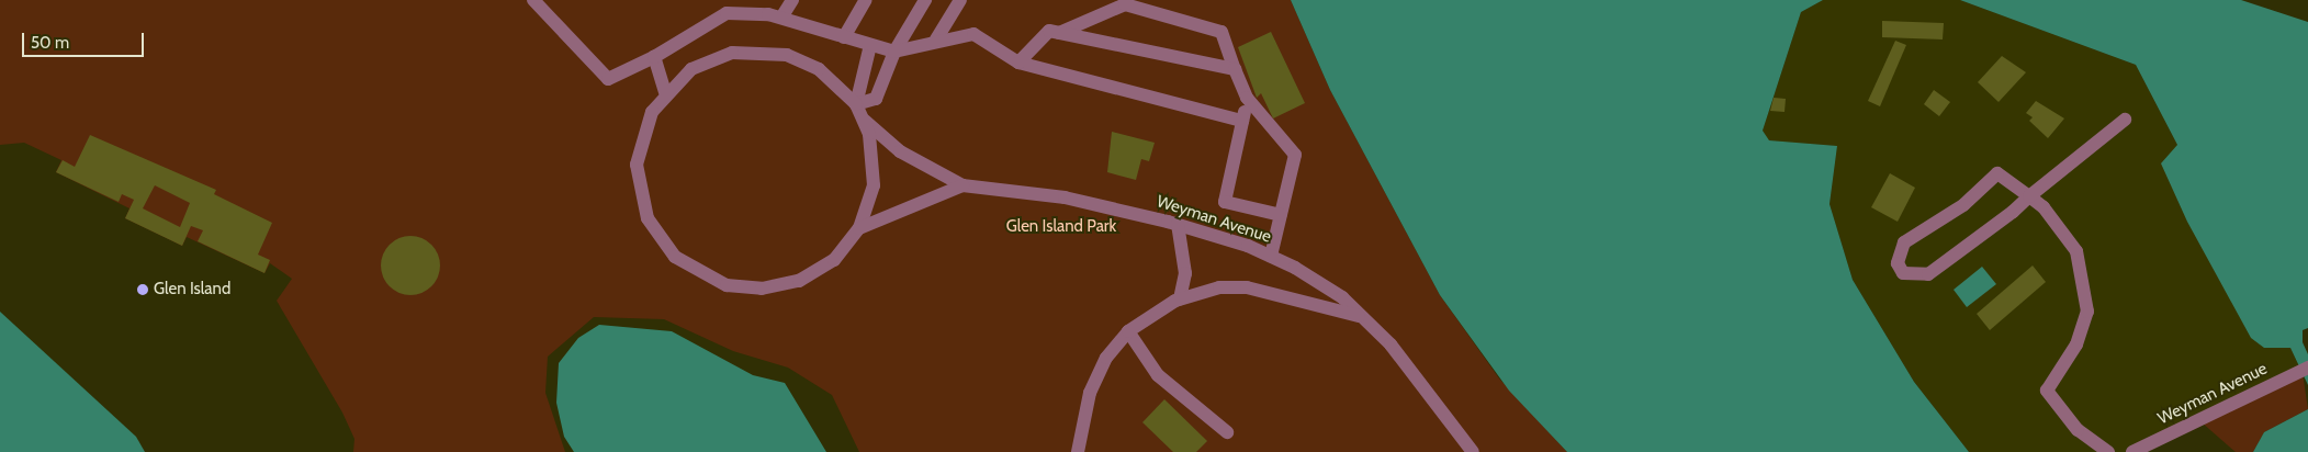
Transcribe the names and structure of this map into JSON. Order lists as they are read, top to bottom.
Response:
{
  "streets": {
    "street": ["Weyman Avenue"]
  },
  "parks": ["Glen Island Park"],
  "places": ["Glen Island"],
  "scale_bar": "50 m"
}
